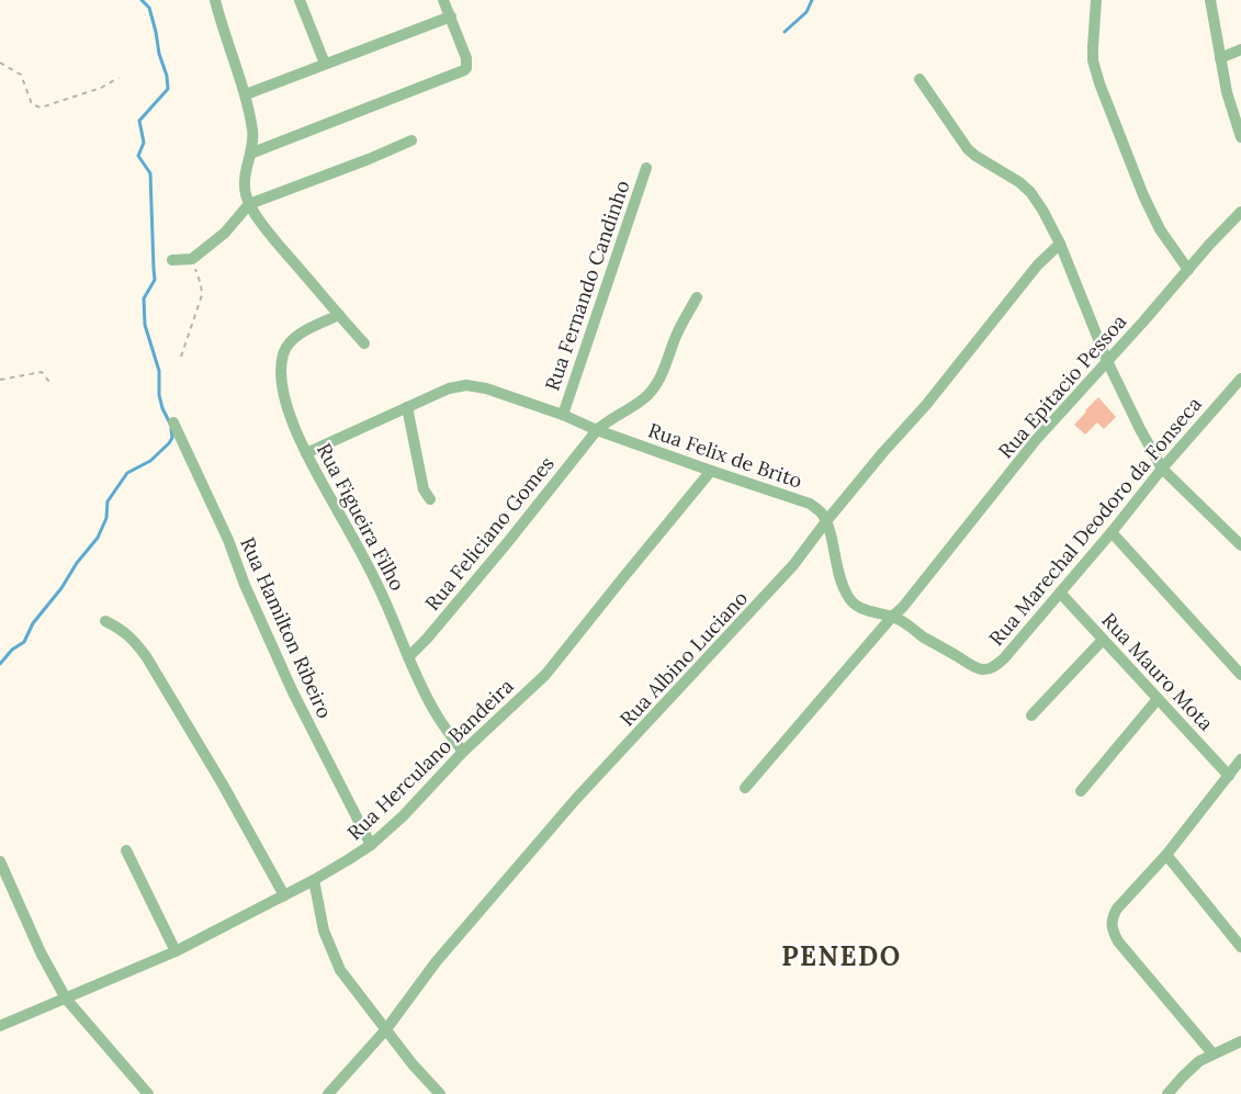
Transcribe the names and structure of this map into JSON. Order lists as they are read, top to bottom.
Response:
{
  "streets": {
    "street": [
      "Rua Fernando Candinho",
      "Rua Epitacio Pessoa",
      "Rua Felix de Brito",
      "Rua Figueira Filho",
      "Rua Marechal Deodoro da Fonseca",
      "Rua Feliciano Gomes",
      "Rua Hamilton Ribeiro",
      "Rua Albino Luciano",
      "Rua Mauro Mota",
      "Rua Herculano Bandeira"
    ]
  },
  "crossings": [
    ["Rua Fernando Candinho", "Rua Felix de Brito"],
    ["Rua Epitacio Pessoa", "Rua Marechal Deodoro da Fonseca"],
    ["Rua Felix de Brito", "Rua Figueira Filho"],
    ["Rua Felix de Brito", "Rua Feliciano Gomes"],
    ["Rua Felix de Brito", "Rua Albino Luciano"],
    ["Rua Felix de Brito", "Rua Herculano Bandeira"],
    ["Rua Figueira Filho", "Rua Feliciano Gomes"],
    ["Rua Figueira Filho", "Rua Herculano Bandeira"],
    ["Rua Marechal Deodoro da Fonseca", "Rua Mauro Mota"],
    ["Rua Hamilton Ribeiro", "Rua Herculano Bandeira"]
  ],
  "districts": ["PENEDO"]
}
